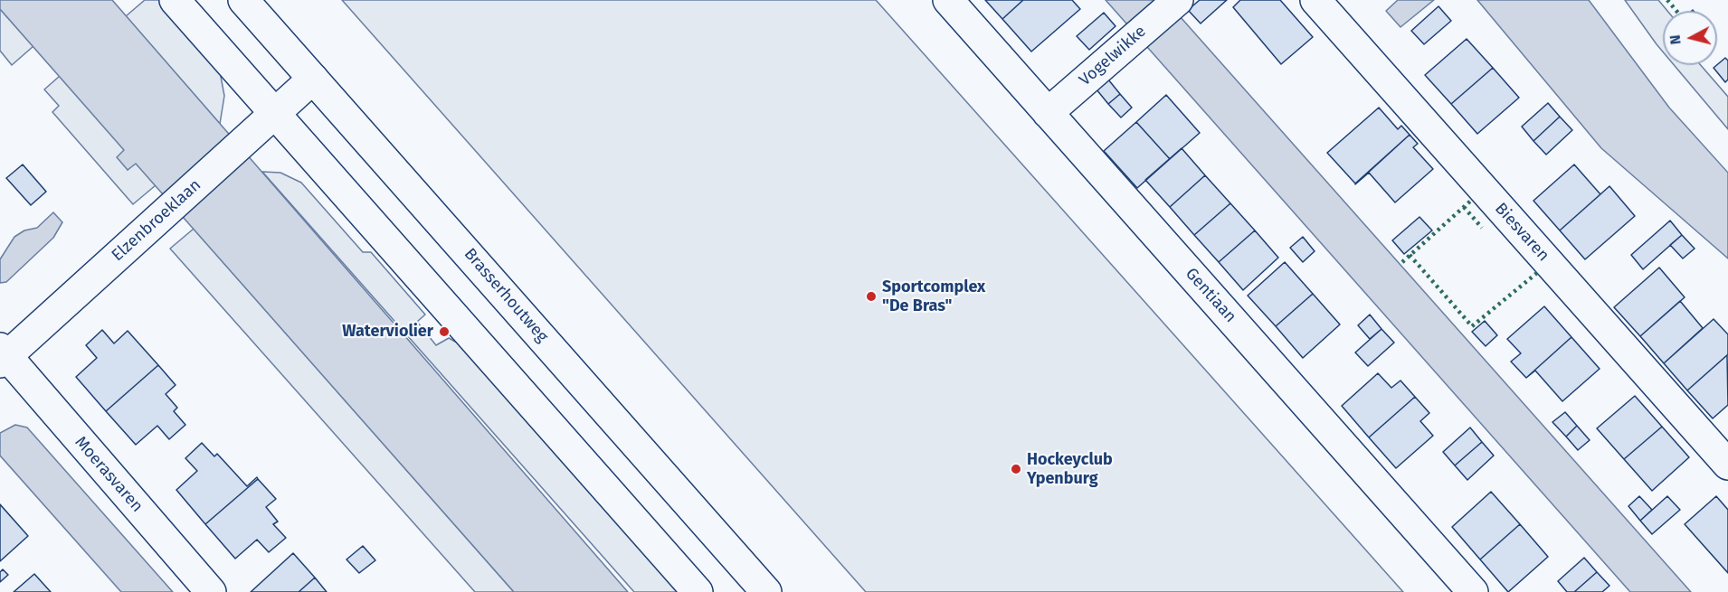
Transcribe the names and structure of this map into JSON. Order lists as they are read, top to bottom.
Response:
{
  "streets": {
    "street": [
      "Vogelwikke",
      "Elzenbroeklaan",
      "Biesvaren",
      "Brasserhoutweg",
      "Gentiaan",
      "Moerasvaren"
    ]
  },
  "crossings": [
    ["Vogelwikke", "Gentiaan"],
    ["Elzenbroeklaan", "Brasserhoutweg"],
    ["Elzenbroeklaan", "Moerasvaren"]
  ],
  "places": ["Sportcomplex \"De Bras\"", "Waterviolier", "Hockeyclub Ypenburg"],
  "north": "left"
}
